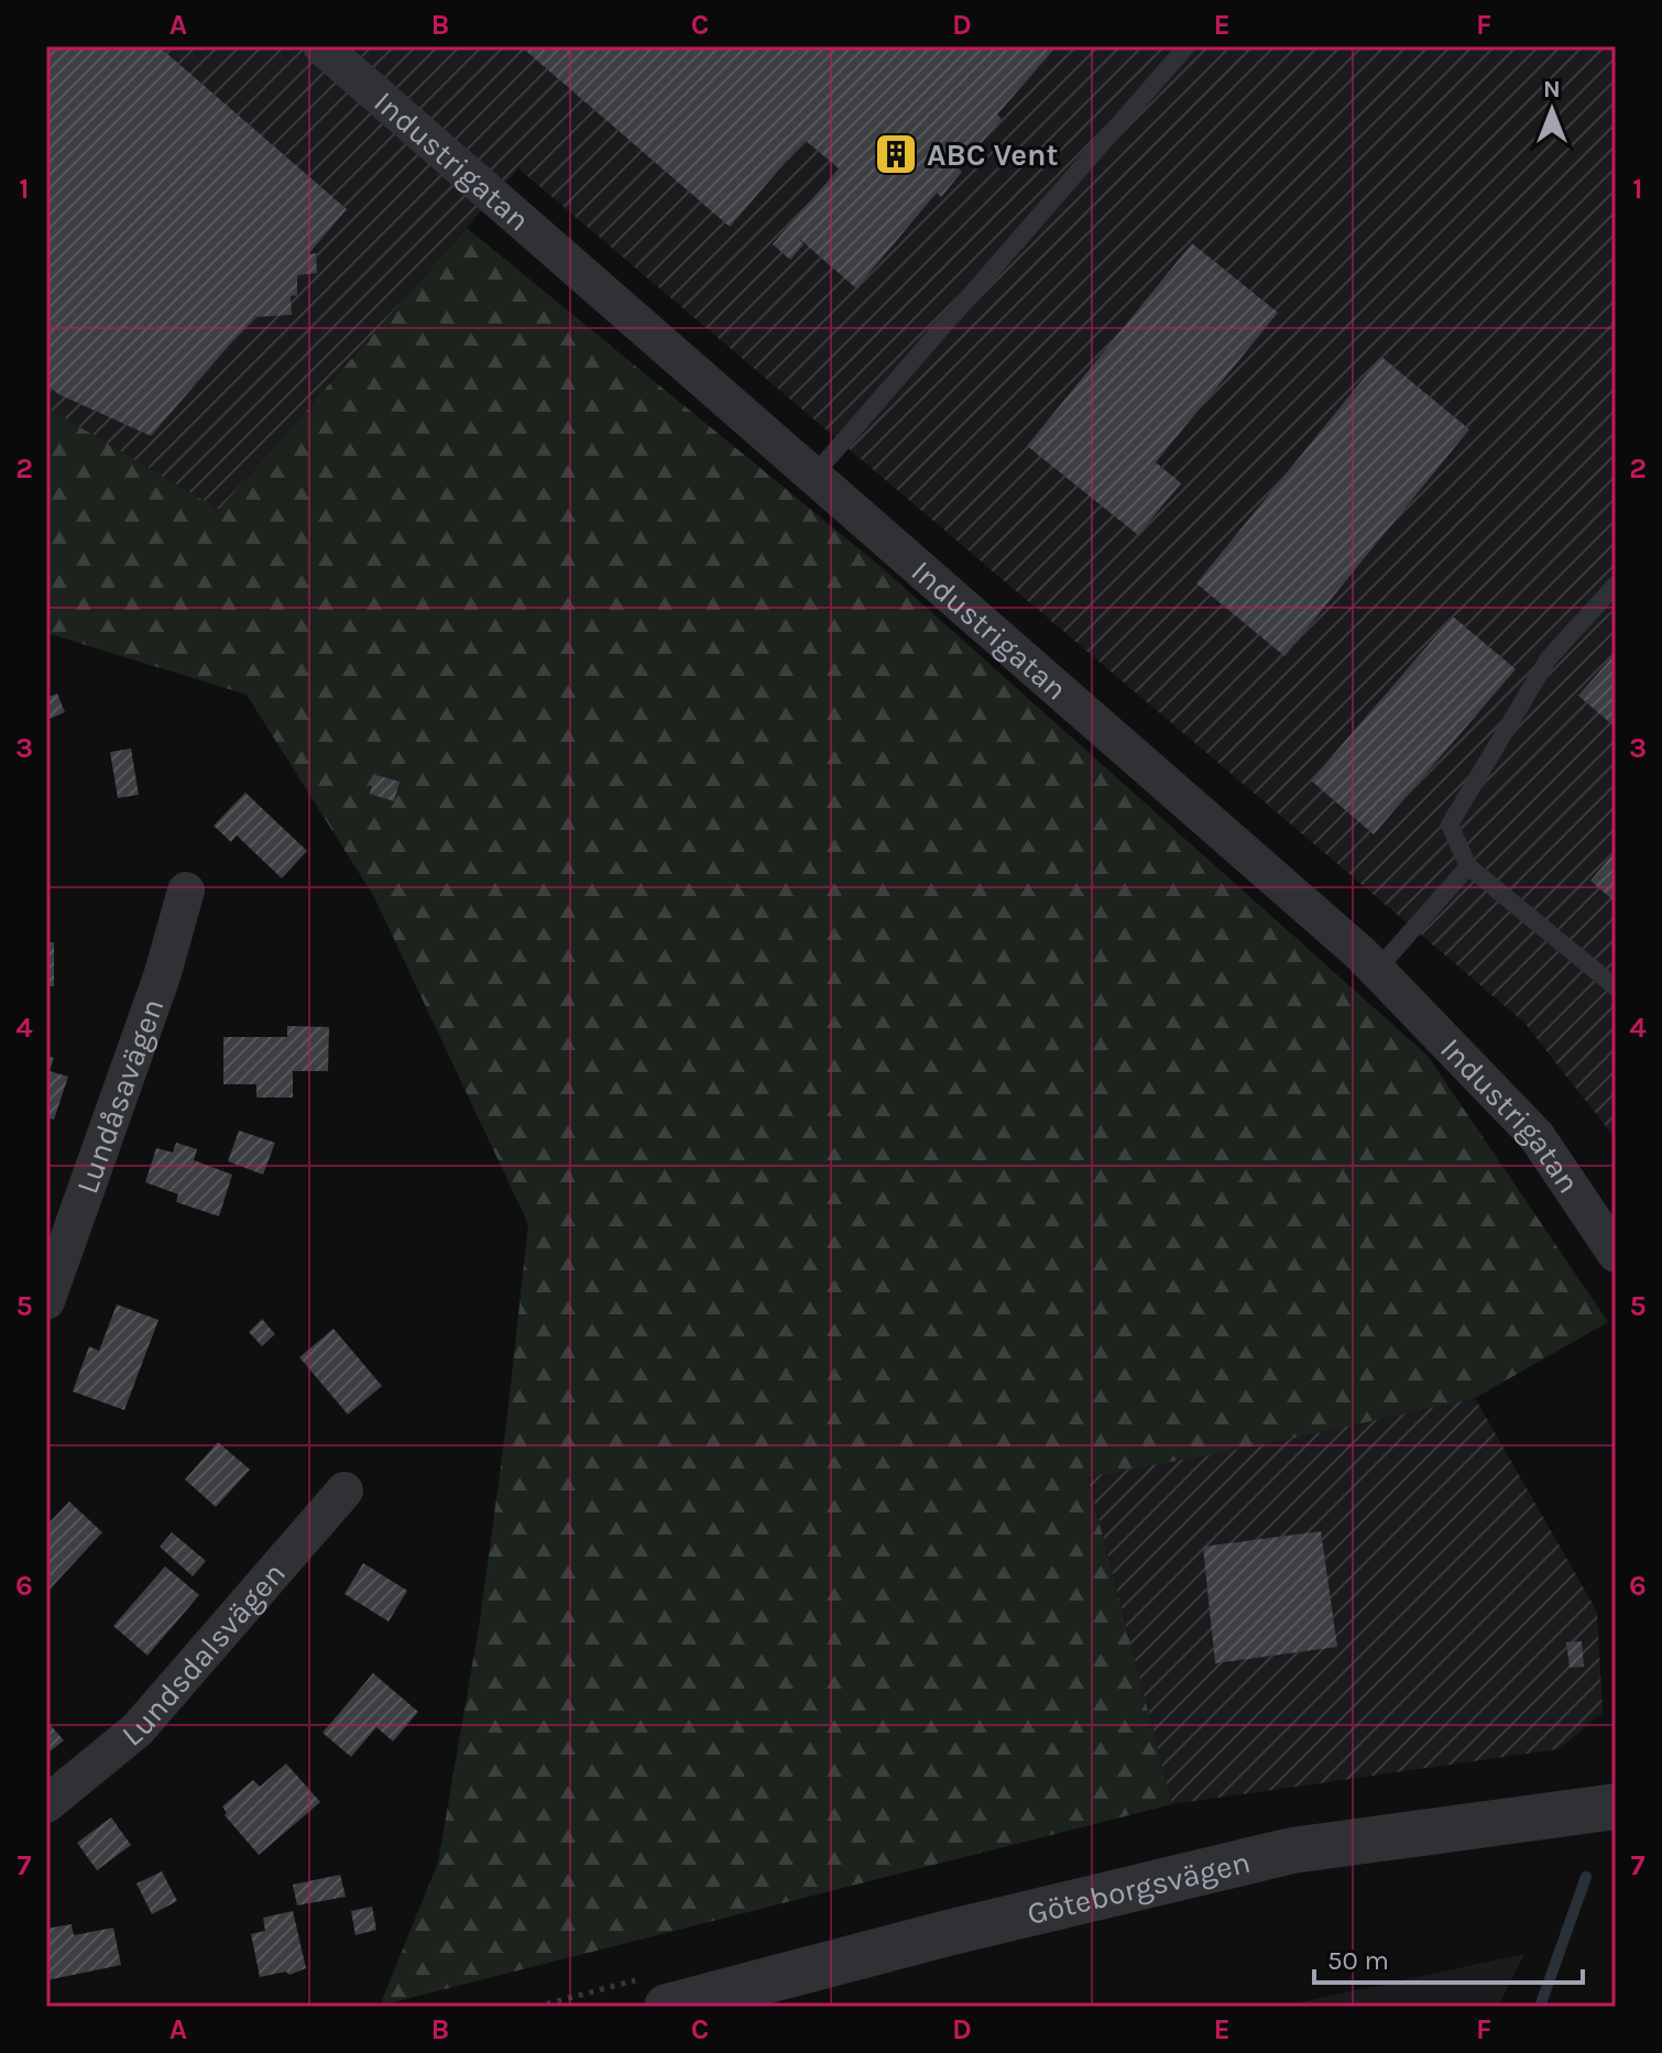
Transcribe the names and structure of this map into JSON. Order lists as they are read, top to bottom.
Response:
{
  "streets": {
    "street": [
      "Industrigatan",
      "Lundåsavägen",
      "Lundsdalsvägen",
      "Göteborgsvägen"
    ]
  },
  "places": {
    "building": ["ABC Vent"]
  },
  "scale_bar": "50 m",
  "north": "top",
  "grid": {
    "columns": [
      "A",
      "B",
      "C",
      "D",
      "E",
      "F"
    ],
    "rows": [
      "1",
      "2",
      "3",
      "4",
      "5",
      "6",
      "7"
    ]
  }
}
